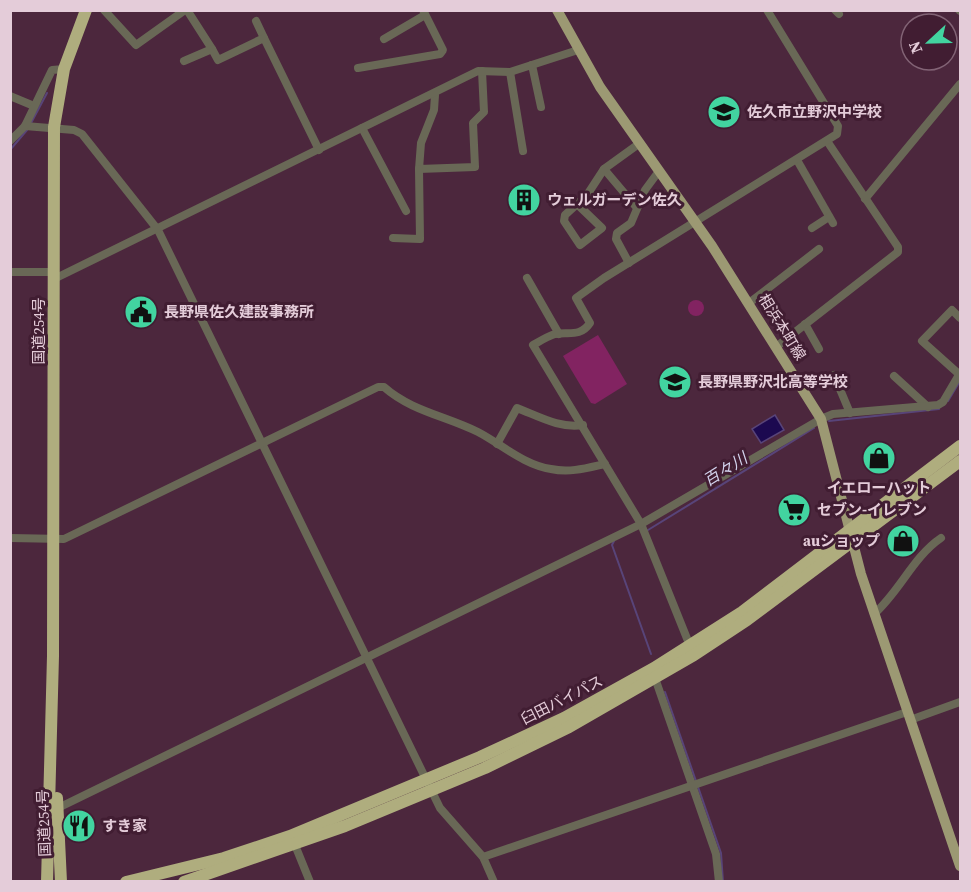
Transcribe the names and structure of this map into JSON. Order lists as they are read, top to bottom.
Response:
{
  "streets": {
    "highway": ["国道254号", "臼田バイパス"],
    "main road": ["相浜本町線"]
  },
  "crossings": [
    ["相浜本町線", "臼田バイパス"]
  ],
  "water": ["百々川"],
  "places": {
    "school or university": ["佐久市立野沢中学校", "長野県野沢北高等学校"],
    "building": ["ウェルガーデン佐久"],
    "public building": ["長野県佐久建設事務所"],
    "shop": ["イエローハット", "auショップ"],
    "supermarket": ["セブン-イレブン"],
    "restaurant": ["すき家"]
  },
  "north": "left"
}
